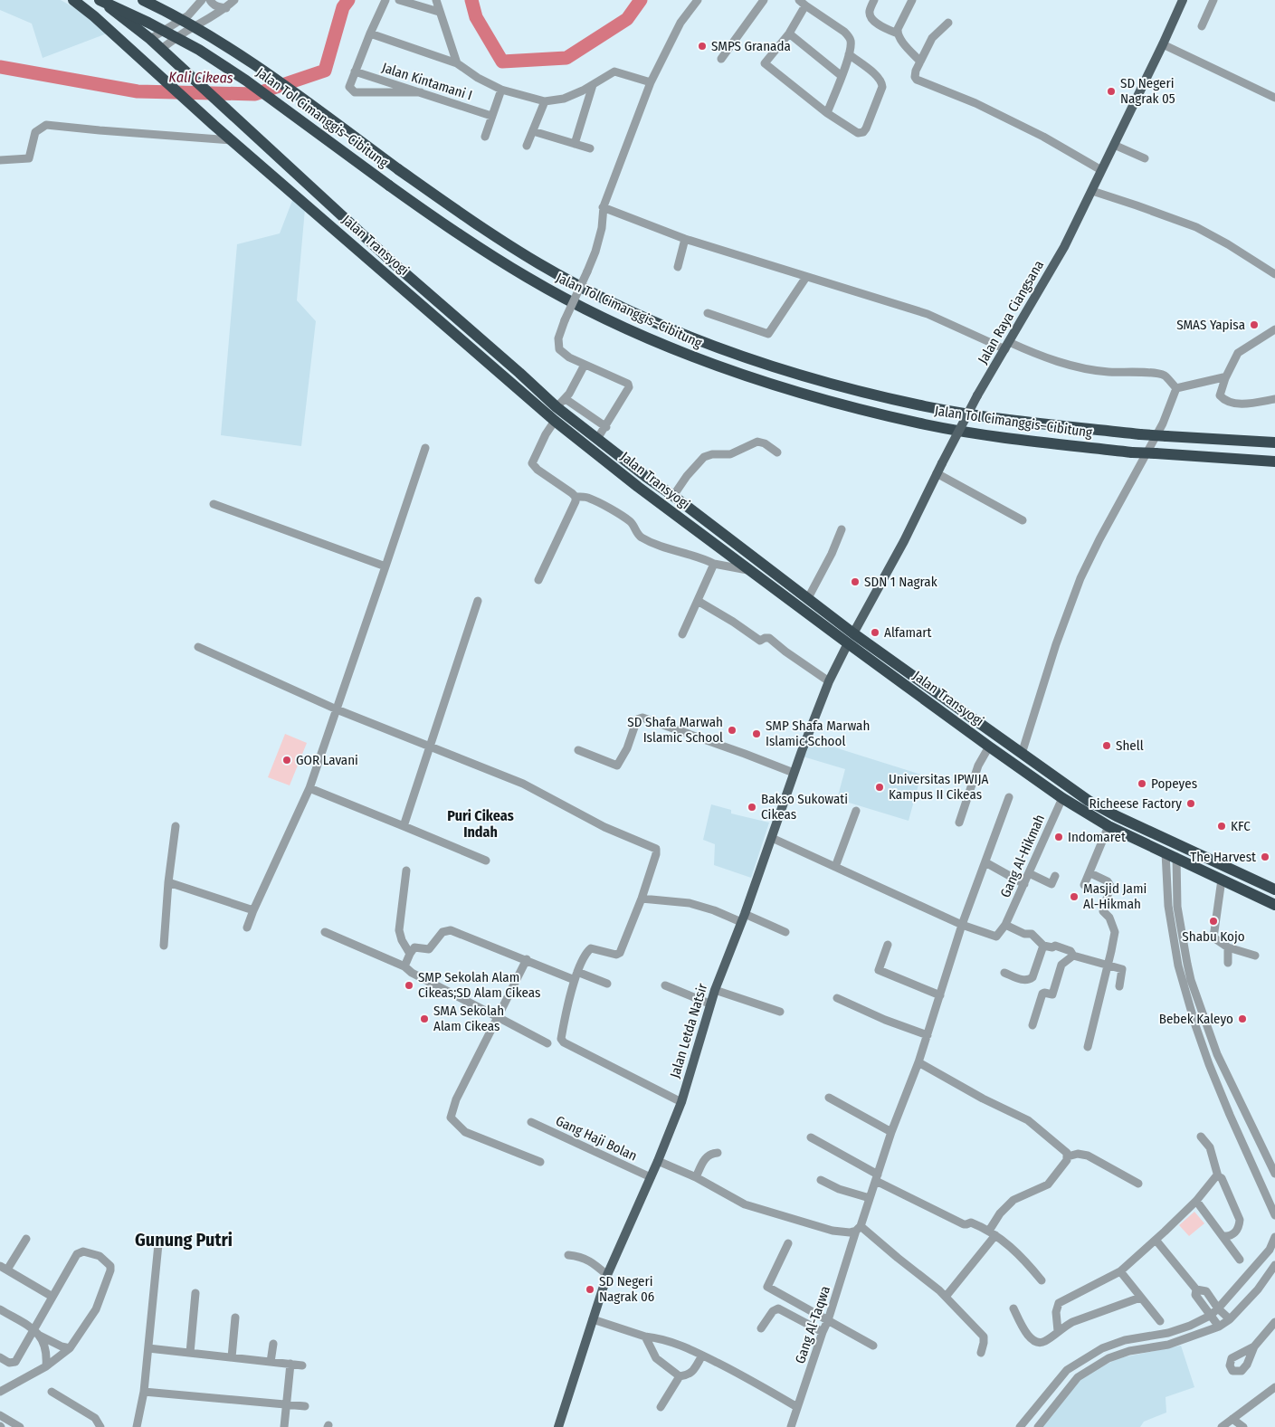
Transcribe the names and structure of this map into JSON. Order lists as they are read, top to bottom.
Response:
{
  "streets": {
    "highway": ["Jalan Tol Cimanggis–Cibitung", "Jalan Transyogi"],
    "main road": ["Jalan Raya Ciangsana", "Jalan Letda Natsir"],
    "street": [
      "Jalan Kintamani I",
      "Gang Al-Hikmah",
      "Gang Haji Bolan",
      "Gang Al-Taqwa"
    ]
  },
  "crossings": [
    ["Jalan Tol Cimanggis–Cibitung", "Jalan Transyogi"],
    ["Jalan Transyogi", "Jalan Raya Ciangsana"],
    ["Jalan Transyogi", "Gang Al-Hikmah"],
    ["Jalan Transyogi", "Jalan Letda Natsir"],
    ["Jalan Raya Ciangsana", "Jalan Letda Natsir"],
    ["Jalan Letda Natsir", "Gang Haji Bolan"]
  ],
  "districts": ["Puri Cikeas Indah", "Gunung Putri"],
  "water": ["Kali Cikeas"],
  "places": [
    "SMPS Granada",
    "SD Negeri Nagrak 05",
    "SMAS Yapisa",
    "SDN 1 Nagrak",
    "Alfamart",
    "SD Shafa Marwah Islamic School",
    "SMP Shafa Marwah Islamic School",
    "Shell",
    "GOR Lavani",
    "Popeyes",
    "Universitas IPWIJA Kampus II Cikeas",
    "Richeese Factory",
    "Bakso Sukowati Cikeas",
    "KFC",
    "Indomaret",
    "The Harvest",
    "Masjid Jami Al-Hikmah",
    "Shabu Kojo",
    "SMP Sekolah Alam Cikeas;SD Alam Cikeas",
    "SMA Sekolah Alam Cikeas",
    "Bebek Kaleyo",
    "SD Negeri Nagrak 06"
  ]
}
